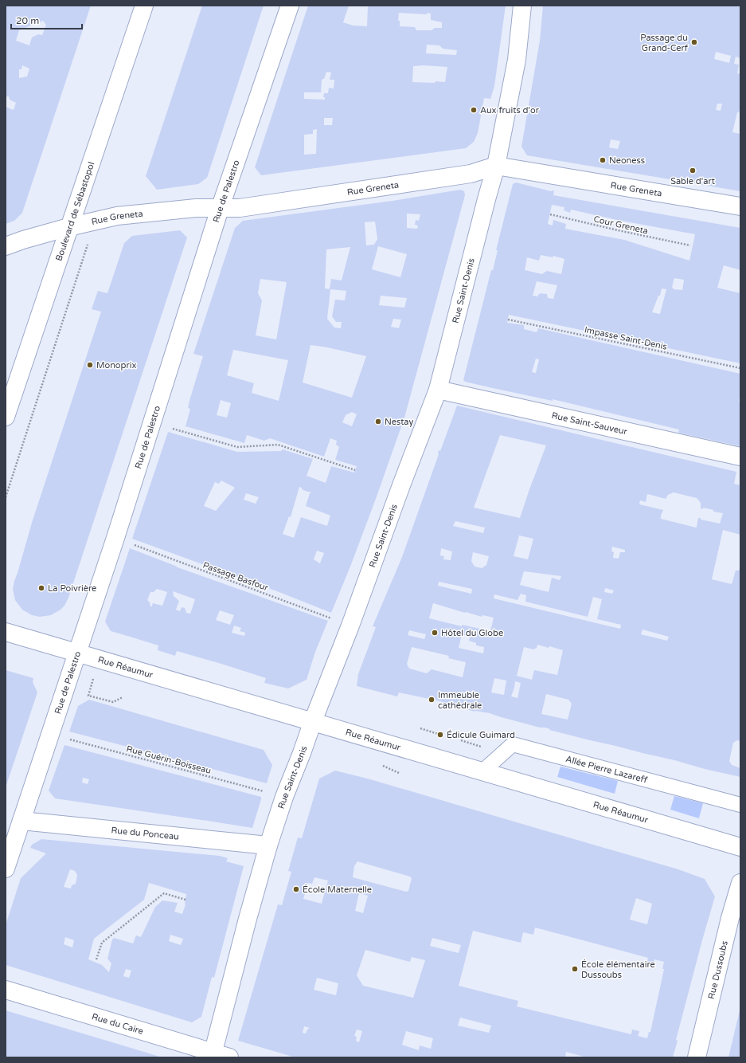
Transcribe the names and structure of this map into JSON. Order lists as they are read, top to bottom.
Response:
{
  "streets": {
    "street": [
      "Rue Greneta",
      "Rue de Palestro",
      "Boulevard de Sébastopol",
      "Rue Saint-Denis",
      "Rue Saint-Sauveur",
      "Rue Réaumur",
      "Rue du Ponceau",
      "Rue Dussoubs",
      "Rue du Caire"
    ],
    "lane": ["Allée Pierre Lazareff"],
    "path": [
      "Cour Greneta",
      "Impasse Saint-Denis",
      "Passage Basfour",
      "Rue Guérin-Boisseau"
    ]
  },
  "crossings": [
    ["Rue Greneta", "Rue de Palestro"],
    ["Rue Greneta", "Boulevard de Sébastopol"],
    ["Rue Greneta", "Rue Saint-Denis"],
    ["Rue de Palestro", "Passage Basfour"],
    ["Rue de Palestro", "Rue Réaumur"],
    ["Rue de Palestro", "Rue Guérin-Boisseau"],
    ["Rue de Palestro", "Rue du Ponceau"],
    ["Rue Saint-Denis", "Rue Saint-Sauveur"],
    ["Rue Saint-Denis", "Passage Basfour"],
    ["Rue Saint-Denis", "Rue Réaumur"],
    ["Rue Saint-Denis", "Rue Guérin-Boisseau"],
    ["Rue Saint-Denis", "Rue du Ponceau"],
    ["Rue Saint-Denis", "Rue du Caire"],
    ["Rue Réaumur", "Allée Pierre Lazareff"]
  ],
  "places": [
    "Passage du Grand-Cerf",
    "Aux fruits d'or",
    "Neoness",
    "Sable d'art",
    "Monoprix",
    "Nestay",
    "La Poivrière",
    "Hôtel du Globe",
    "Immeuble cathédrale",
    "Édicule Guimard",
    "École Maternelle",
    "École élémentaire Dussoubs"
  ],
  "scale_bar": "20 m"
}
